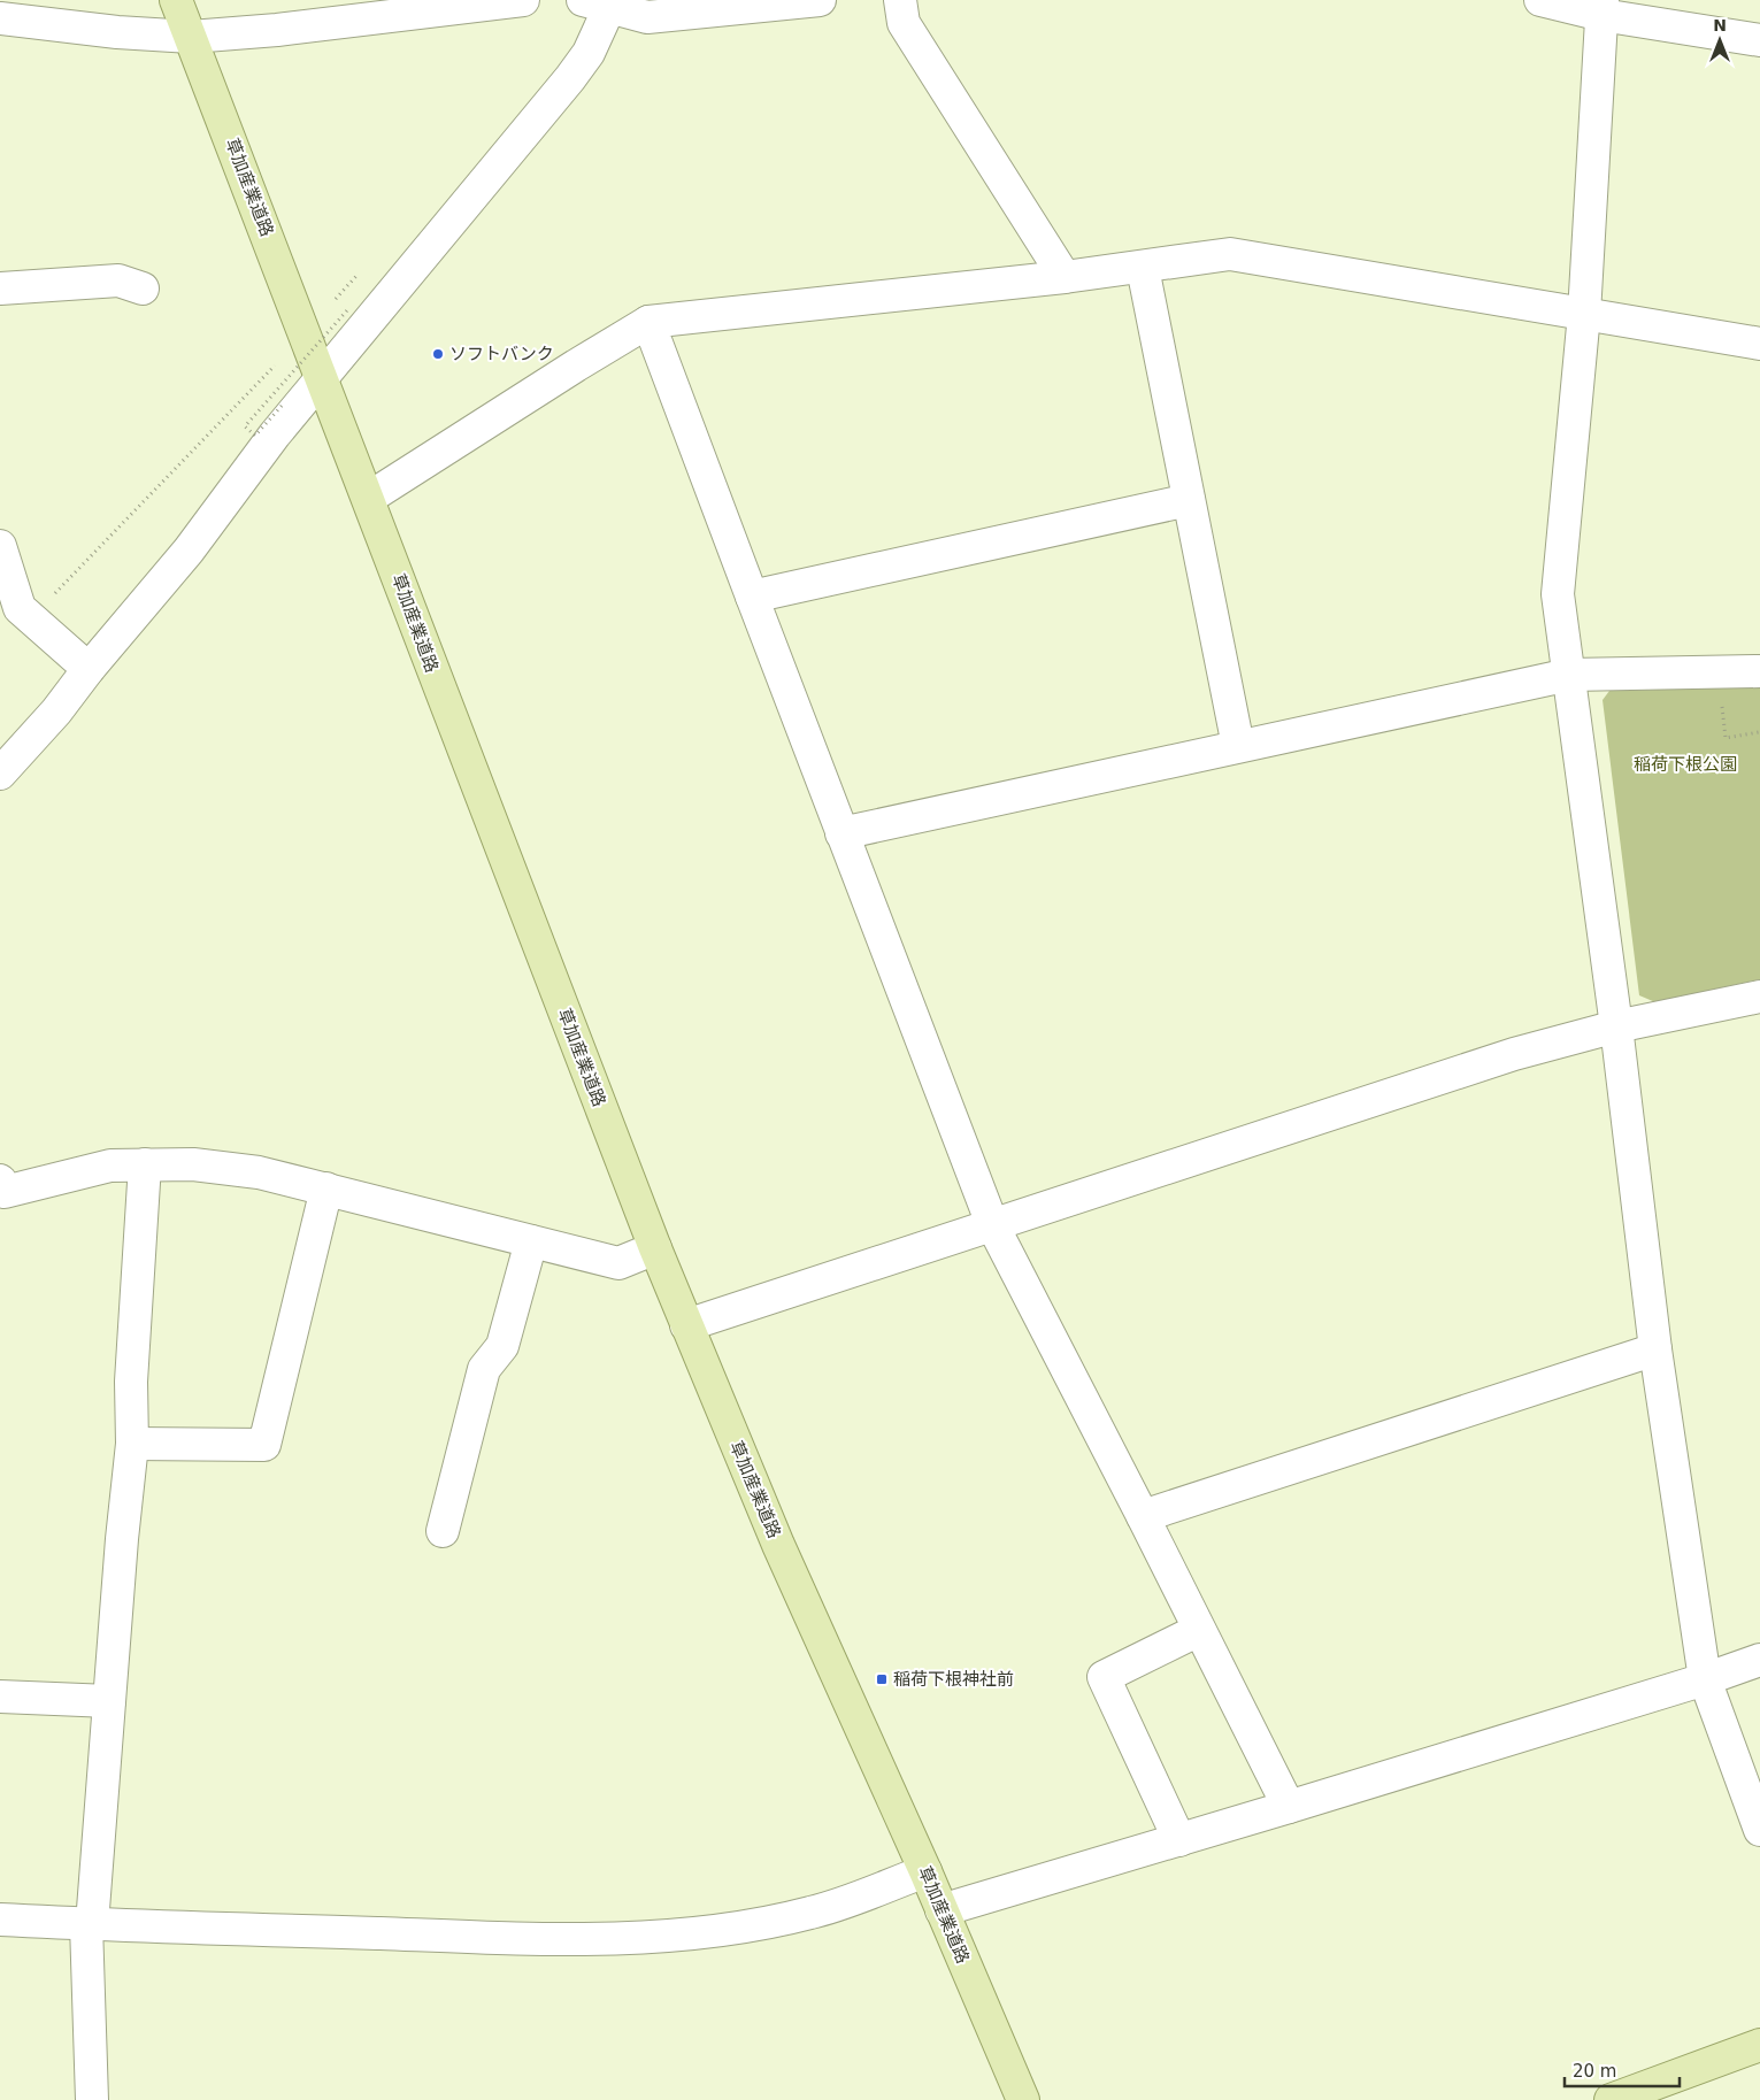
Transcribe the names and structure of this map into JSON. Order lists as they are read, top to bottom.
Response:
{
  "streets": {
    "main road": ["草加産業道路"]
  },
  "parks": ["稲荷下根公園"],
  "places": {
    "other": ["ソフトバンク"],
    "transit": ["稲荷下根神社前"]
  },
  "scale_bar": "20 m",
  "north": "top"
}
